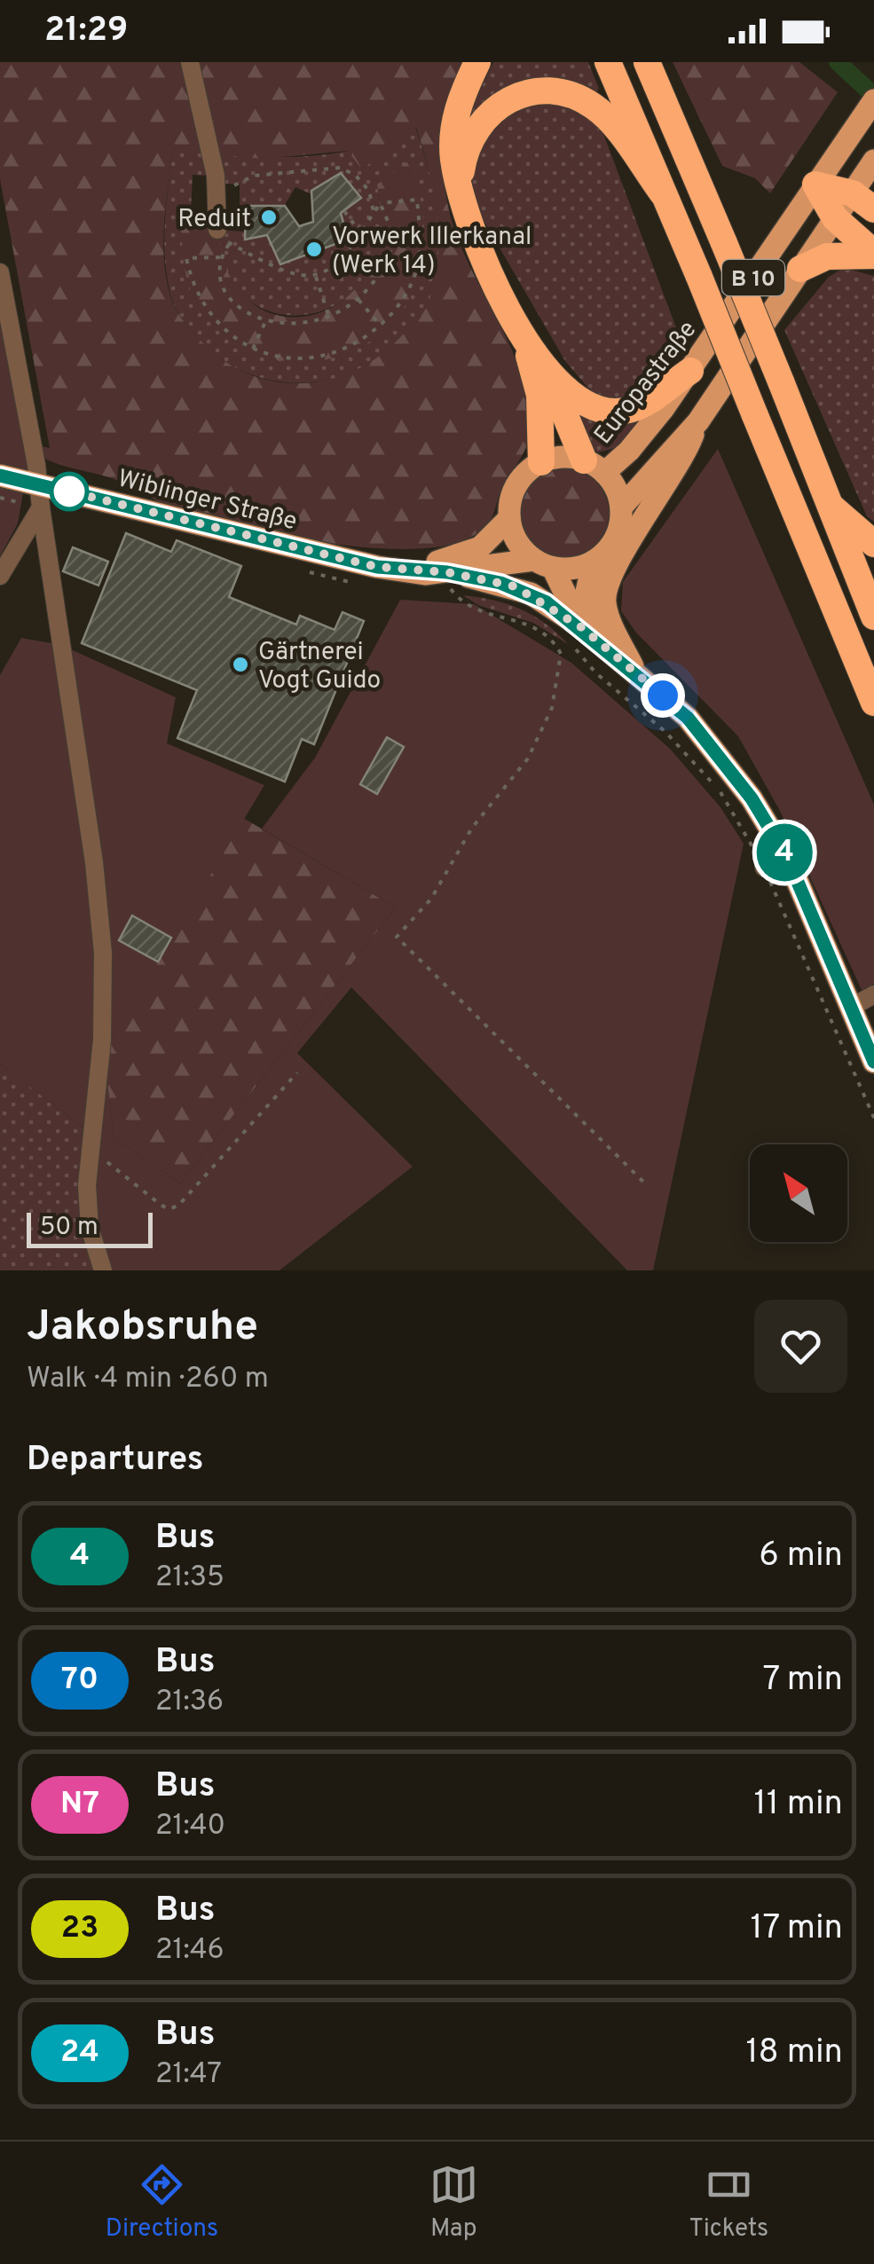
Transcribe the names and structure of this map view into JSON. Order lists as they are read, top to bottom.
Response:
{
  "streets": {
    "highway": ["B 10"],
    "main road": ["Europastraße", "Wiblinger Straße"]
  },
  "crossings": [
    ["B 10", "Europastraße"],
    ["B 10", "Wiblinger Straße"],
    ["Europastraße", "Wiblinger Straße"]
  ],
  "places": ["Reduit", "Vorwerk Illerkanal (Werk 14)", "Gärtnerei Vogt Guido"],
  "lines": ["bus line 4"],
  "scale_bar": "50 m",
  "north": "top left",
  "page": {
    "status": "21:29",
    "on_map": "4",
    "scale": "50 m",
    "heading": [
      ["Jakobsruhe", "Walk · 4 min · 260 m"],
      "Departures"
    ],
    "list": [
      {
        "mark": "4",
        "name": "Bus",
        "note": "21:35",
        "value": "6 min"
      },
      {
        "mark": "70",
        "name": "Bus",
        "note": "21:36",
        "value": "7 min"
      },
      {
        "mark": "N7",
        "name": "Bus",
        "note": "21:40",
        "value": "11 min"
      },
      {
        "mark": "23",
        "name": "Bus",
        "note": "21:46",
        "value": "17 min"
      },
      {
        "mark": "24",
        "name": "Bus",
        "note": "21:47",
        "value": "18 min"
      }
    ],
    "tabs": ["Directions", "Map", "Tickets"]
  }
}
